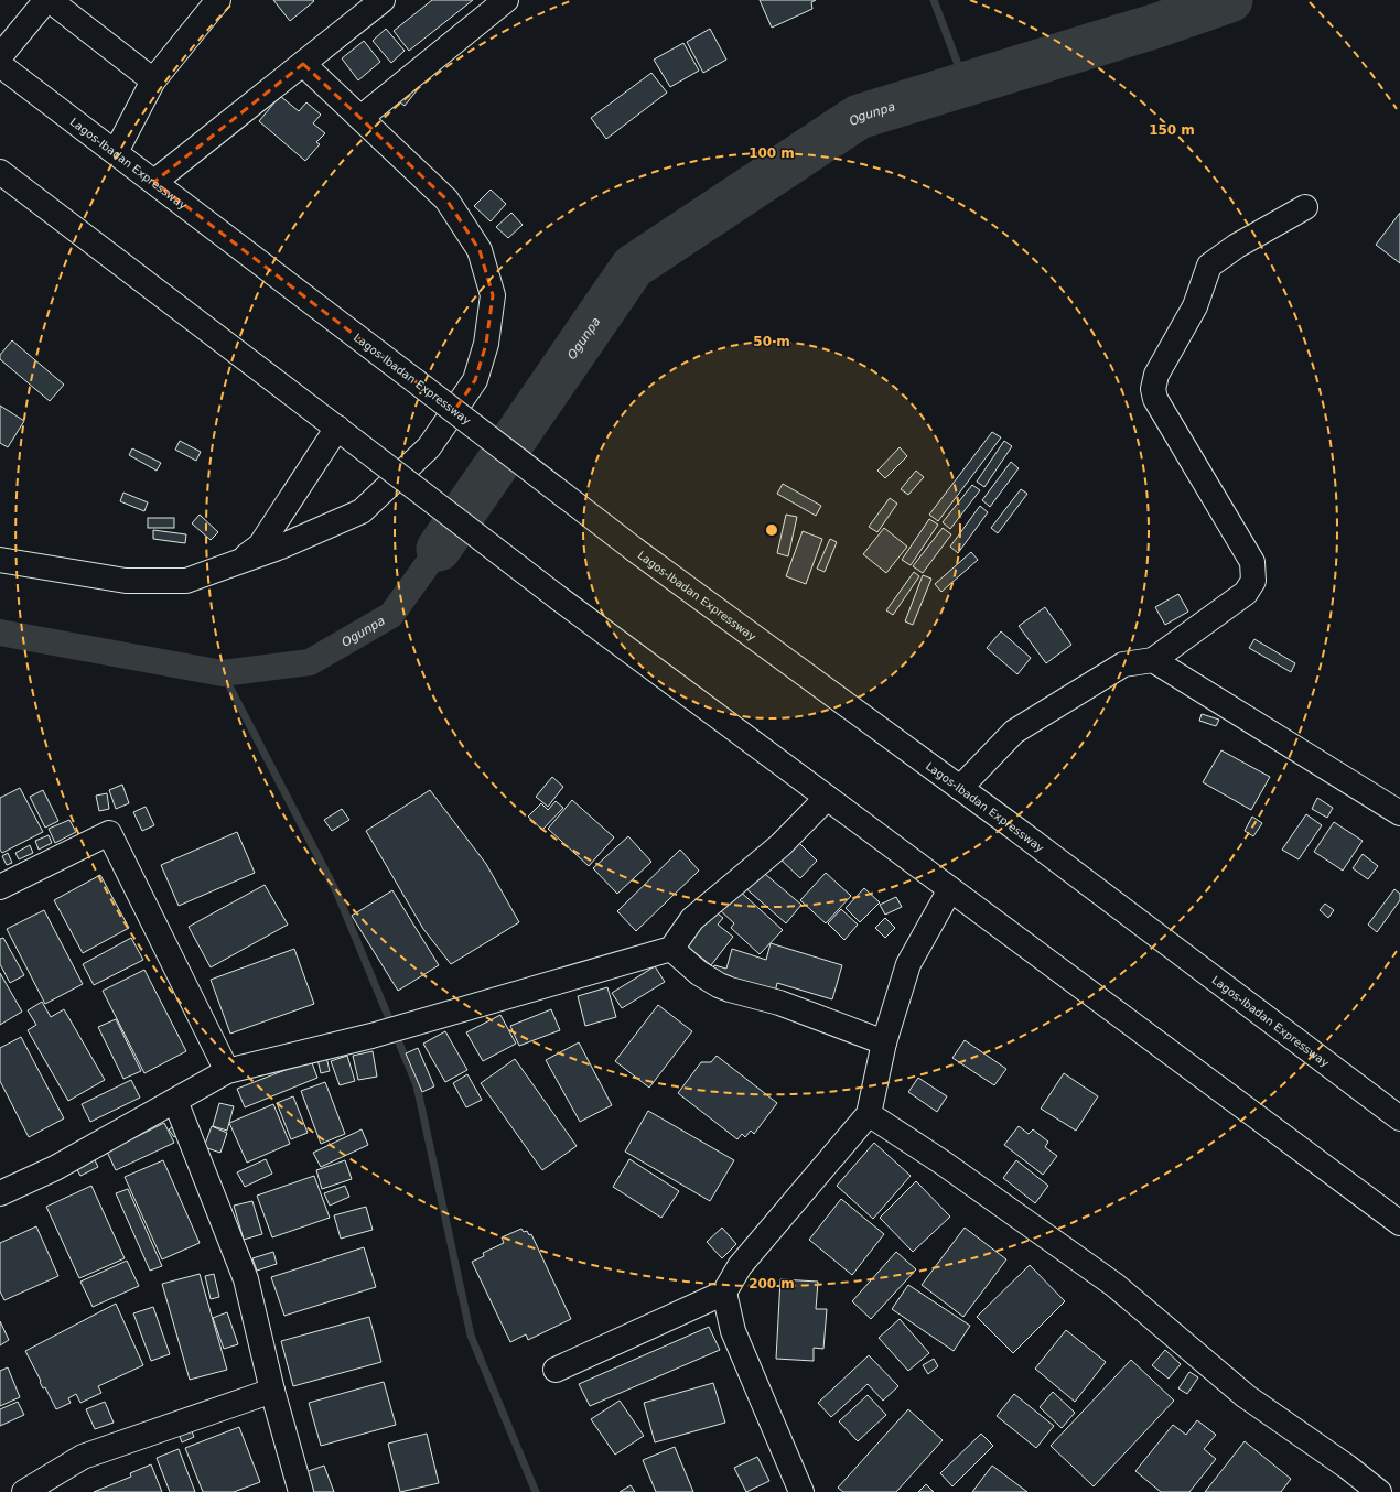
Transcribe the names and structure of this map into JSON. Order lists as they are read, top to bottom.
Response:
{
  "streets": {
    "main road": ["Lagos-Ibadan Expressway"]
  },
  "water": ["Ogunpa"],
  "rings": [
    "150 m",
    "100 m",
    "50 m",
    "200 m"
  ]
}
